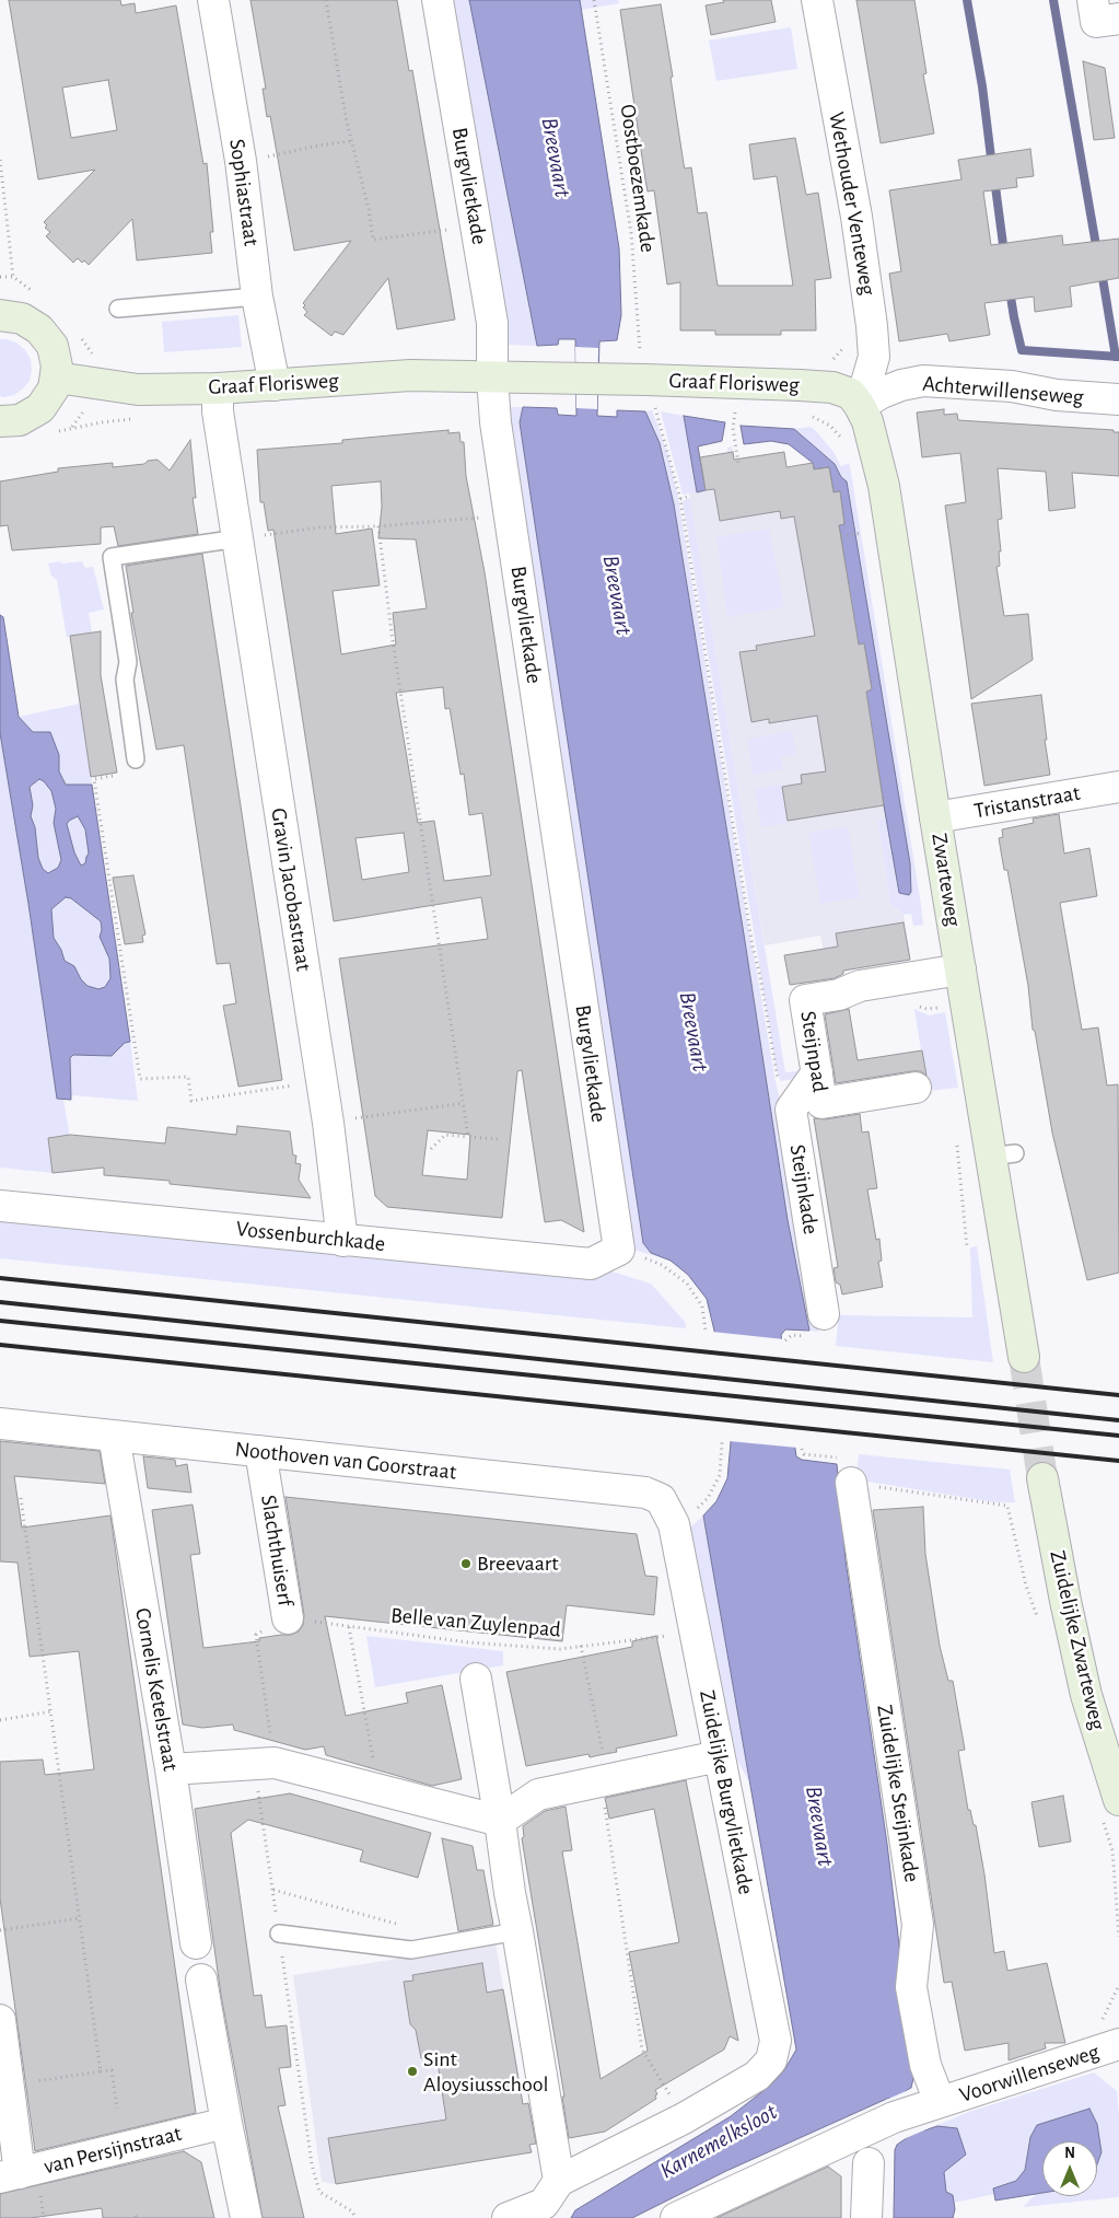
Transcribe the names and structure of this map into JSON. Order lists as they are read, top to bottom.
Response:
{
  "streets": {
    "main road": ["Graaf Florisweg", "Zwarteweg", "Zuidelijke Zwarteweg"],
    "street": [
      "Burgvlietkade",
      "Sophiastraat",
      "Wethouder Venteweg",
      "Achterwillenseweg",
      "Tristanstraat",
      "Gravin Jacobastraat",
      "Steijnpad",
      "Steijnkade",
      "Vossenburchkade",
      "Noothoven van Goorstraat",
      "Slachthuiserf",
      "Cornelis Ketelstraat",
      "Zuidelijke Burgvlietkade",
      "Zuidelijke Steijnkade",
      "Voorwillenseweg",
      "van Persijnstraat"
    ],
    "path": ["Oostboezemkade", "Belle van Zuylenpad"]
  },
  "crossings": [
    ["Oostboezemkade", "Graaf Florisweg"],
    ["Oostboezemkade", "Steijnkade"],
    ["Burgvlietkade", "Graaf Florisweg"],
    ["Burgvlietkade", "Vossenburchkade"],
    ["Sophiastraat", "Graaf Florisweg"],
    ["Wethouder Venteweg", "Graaf Florisweg"],
    ["Wethouder Venteweg", "Achterwillenseweg"],
    ["Wethouder Venteweg", "Zwarteweg"],
    ["Graaf Florisweg", "Achterwillenseweg"],
    ["Graaf Florisweg", "Zwarteweg"],
    ["Graaf Florisweg", "Gravin Jacobastraat"],
    ["Achterwillenseweg", "Zwarteweg"],
    ["Tristanstraat", "Zwarteweg"],
    ["Zwarteweg", "Steijnpad"],
    ["Gravin Jacobastraat", "Vossenburchkade"],
    ["Noothoven van Goorstraat", "Slachthuiserf"],
    ["Noothoven van Goorstraat", "Cornelis Ketelstraat"],
    ["Noothoven van Goorstraat", "Zuidelijke Burgvlietkade"],
    ["Slachthuiserf", "Belle van Zuylenpad"],
    ["Belle van Zuylenpad", "Zuidelijke Burgvlietkade"],
    ["Zuidelijke Steijnkade", "Voorwillenseweg"]
  ],
  "water": ["Breevaart", "Karnemelksloot"],
  "places": ["Breevaart", "Sint Aloysiusschool"],
  "north": "top"
}
